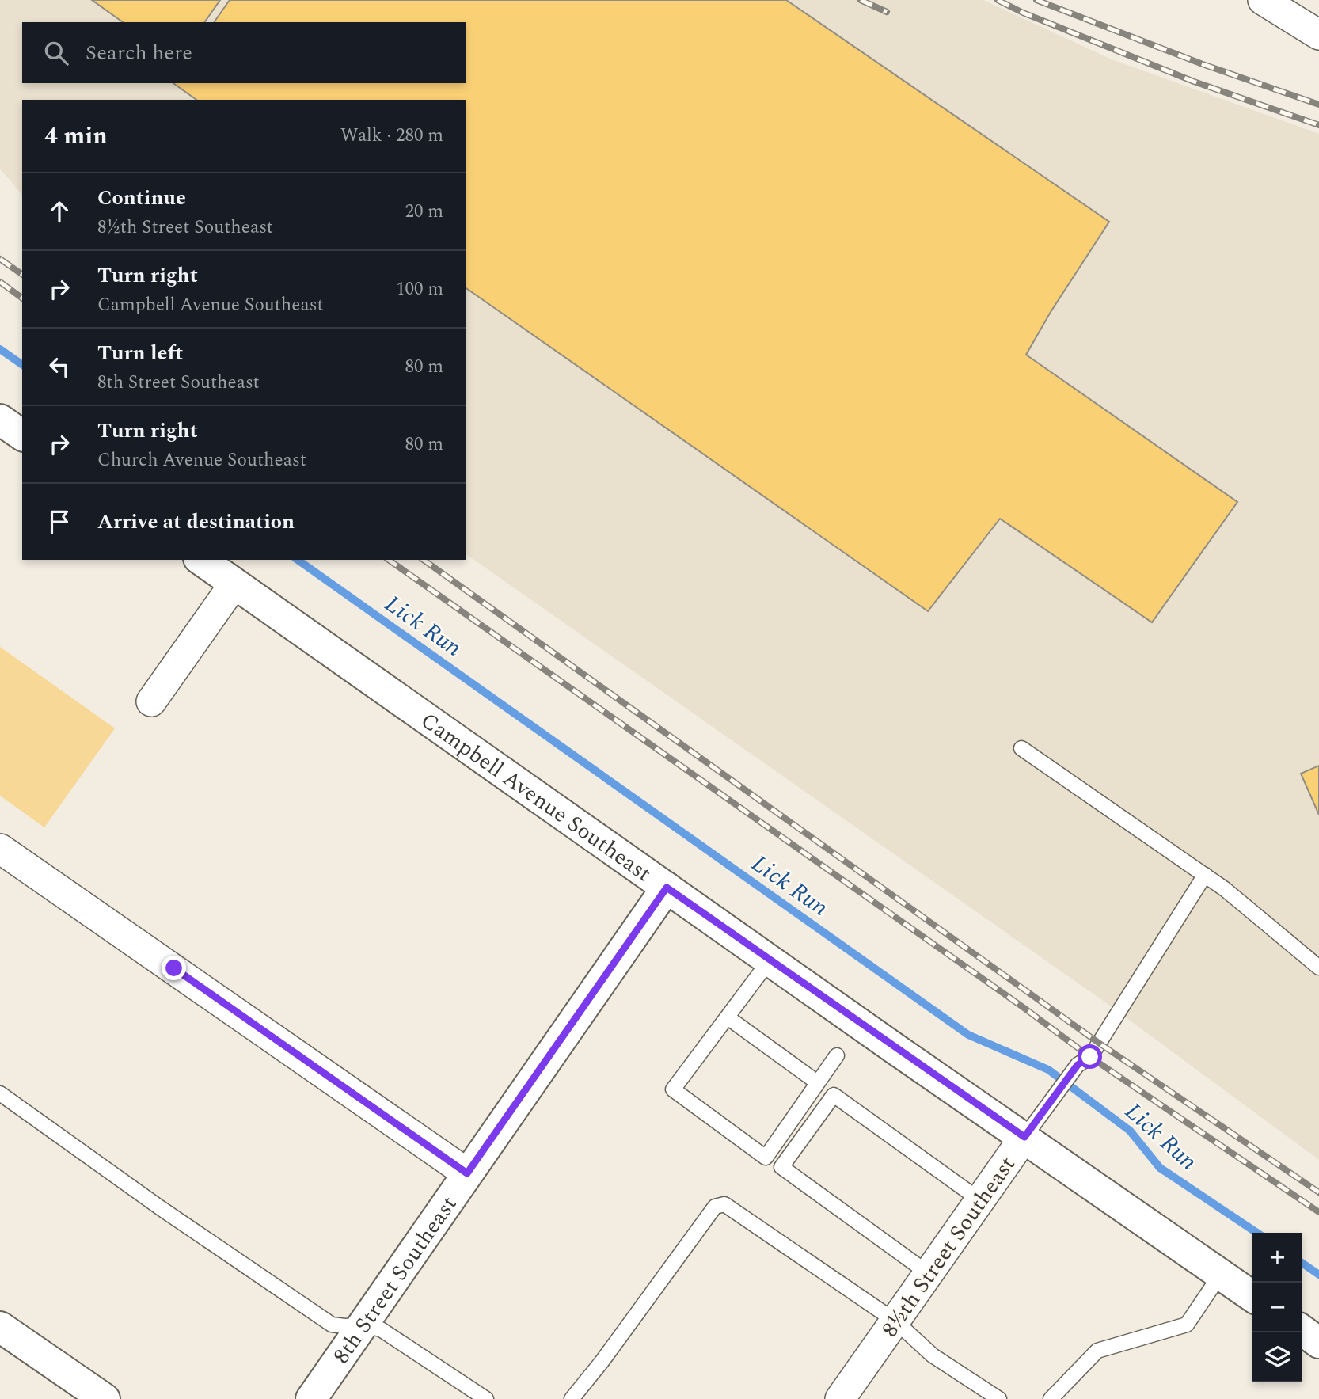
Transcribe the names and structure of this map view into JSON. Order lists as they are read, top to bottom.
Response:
{
  "streets": {
    "street": ["Campbell Avenue Southeast", "8½th Street Southeast", "8th Street Southeast"]
  },
  "crossings": [
    ["Campbell Avenue Southeast", "8½th Street Southeast"],
    ["Campbell Avenue Southeast", "8th Street Southeast"]
  ],
  "water": ["Lick Run"],
  "page": {
    "search": "Search here",
    "heading": ["4 min", "Walk · 280 m"],
    "list": [
      ["Continue", "8½th Street Southeast", "20 m"],
      ["Turn right", "Campbell Avenue Southeast", "100 m"],
      ["Turn left", "8th Street Southeast", "80 m"],
      ["Turn right", "Church Avenue Southeast", "80 m"],
      "Arrive at destination"
    ],
    "map_buttons": ["+", "−"]
  }
}
